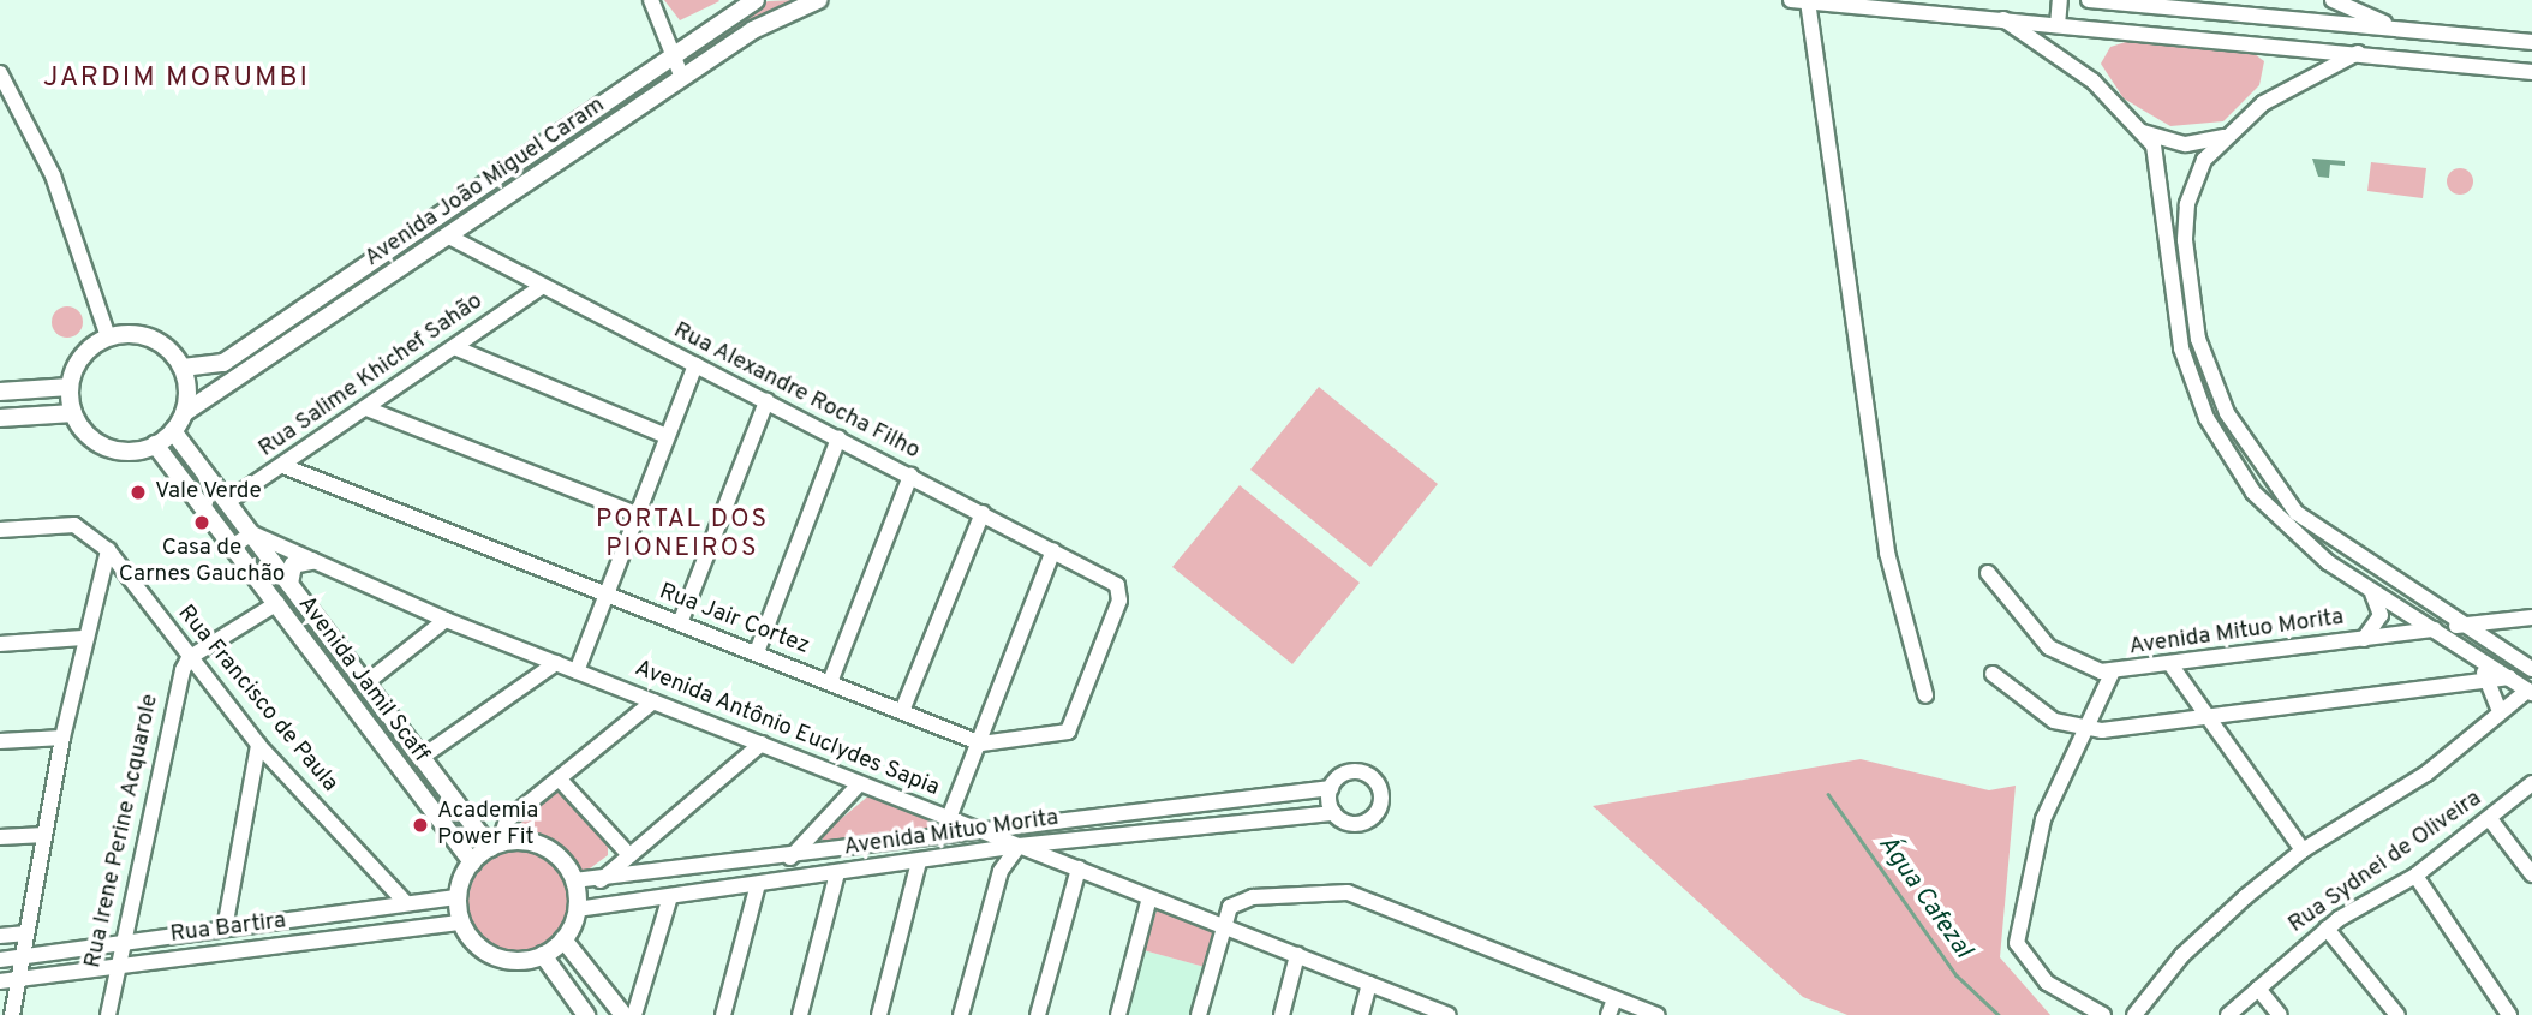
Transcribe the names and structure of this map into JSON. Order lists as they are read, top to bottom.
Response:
{
  "streets": {
    "main road": ["Avenida João Miguel Caram", "Avenida Jamil Scaff"],
    "street": [
      "Rua Salime Khichef Sahão",
      "Rua Alexandre Rocha Filho",
      "Rua Jair Cortez",
      "Avenida Mituo Morita",
      "Rua Francisco de Paula",
      "Avenida Antônio Euclydes Sapia",
      "Rua Irene Perine Acquarole",
      "Rua Sydnei de Oliveira",
      "Rua Bartira"
    ]
  },
  "crossings": [
    ["Avenida João Miguel Caram", "Rua Alexandre Rocha Filho"],
    ["Avenida João Miguel Caram", "Avenida Jamil Scaff"],
    ["Rua Salime Khichef Sahão", "Rua Alexandre Rocha Filho"],
    ["Rua Salime Khichef Sahão", "Rua Jair Cortez"],
    ["Rua Salime Khichef Sahão", "Avenida Jamil Scaff"],
    ["Rua Alexandre Rocha Filho", "Rua Jair Cortez"],
    ["Avenida Mituo Morita", "Avenida Jamil Scaff"],
    ["Avenida Mituo Morita", "Avenida Antônio Euclydes Sapia"],
    ["Avenida Mituo Morita", "Rua Bartira"],
    ["Avenida Jamil Scaff", "Avenida Antônio Euclydes Sapia"],
    ["Avenida Jamil Scaff", "Rua Bartira"],
    ["Rua Francisco de Paula", "Rua Irene Perine Acquarole"],
    ["Rua Francisco de Paula", "Rua Bartira"],
    ["Rua Irene Perine Acquarole", "Rua Bartira"]
  ],
  "districts": ["JARDIM MORUMBI", "PORTAL DOS PIONEIROS"],
  "water": ["Água Cafezal"],
  "places": ["Vale Verde", "Casa de Carnes Gauchão", "Academia Power Fit"]
}
